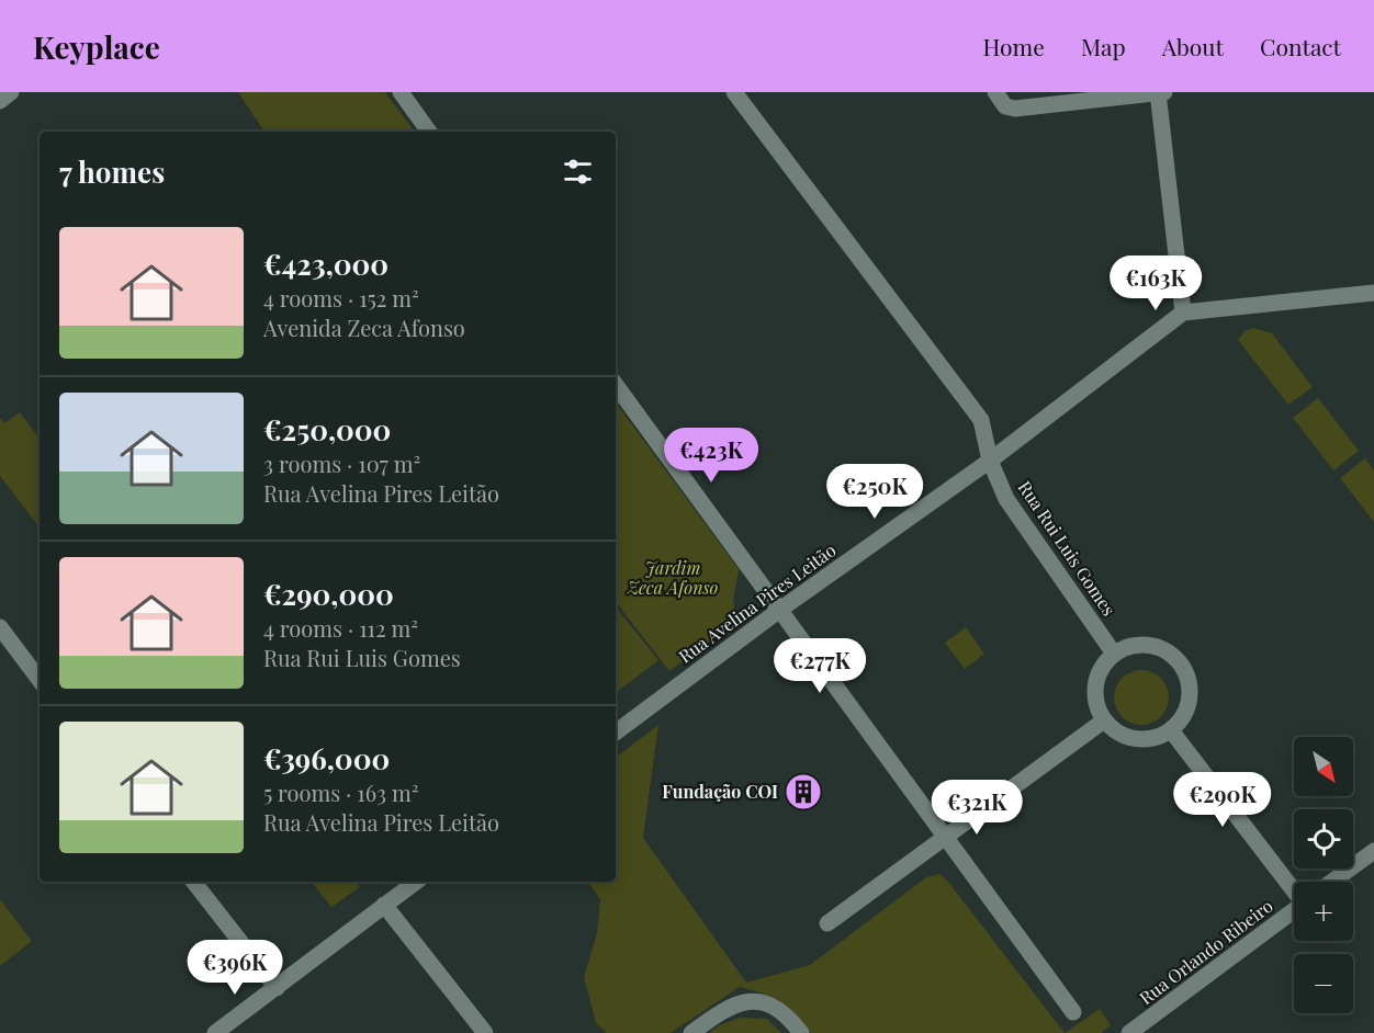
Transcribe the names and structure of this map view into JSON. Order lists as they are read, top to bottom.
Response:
{
  "streets": {
    "street": ["Rua Rui Luis Gomes", "Rua Avelina Pires Leitão", "Rua Orlando Ribeiro"]
  },
  "crossings": [
    ["Rua Rui Luis Gomes", "Rua Avelina Pires Leitão"]
  ],
  "parks": ["Jardim Zeca Afonso"],
  "places": {
    "building": ["Fundação COI"]
  },
  "north": "bottom right",
  "page": {
    "header": "Keyplace",
    "nav": [
      "Home",
      "Map",
      "About",
      "Contact"
    ],
    "heading": "7 homes",
    "list": [
      {
        "name": "€423,000",
        "note": "4 rooms · 152 m² · Avenida Zeca Afonso"
      },
      {
        "name": "€250,000",
        "note": "3 rooms · 107 m² · Rua Avelina Pires Leitão"
      },
      {
        "name": "€290,000",
        "note": "4 rooms · 112 m² · Rua Rui Luis Gomes"
      },
      {
        "name": "€396,000",
        "note": "5 rooms · 163 m² · Rua Avelina Pires Leitão"
      }
    ],
    "price": [
      "€163K",
      "€423K",
      "€250K",
      "€277K",
      "€290K",
      "€321K",
      "€396K"
    ],
    "map_buttons": ["+", "−"]
  }
}
